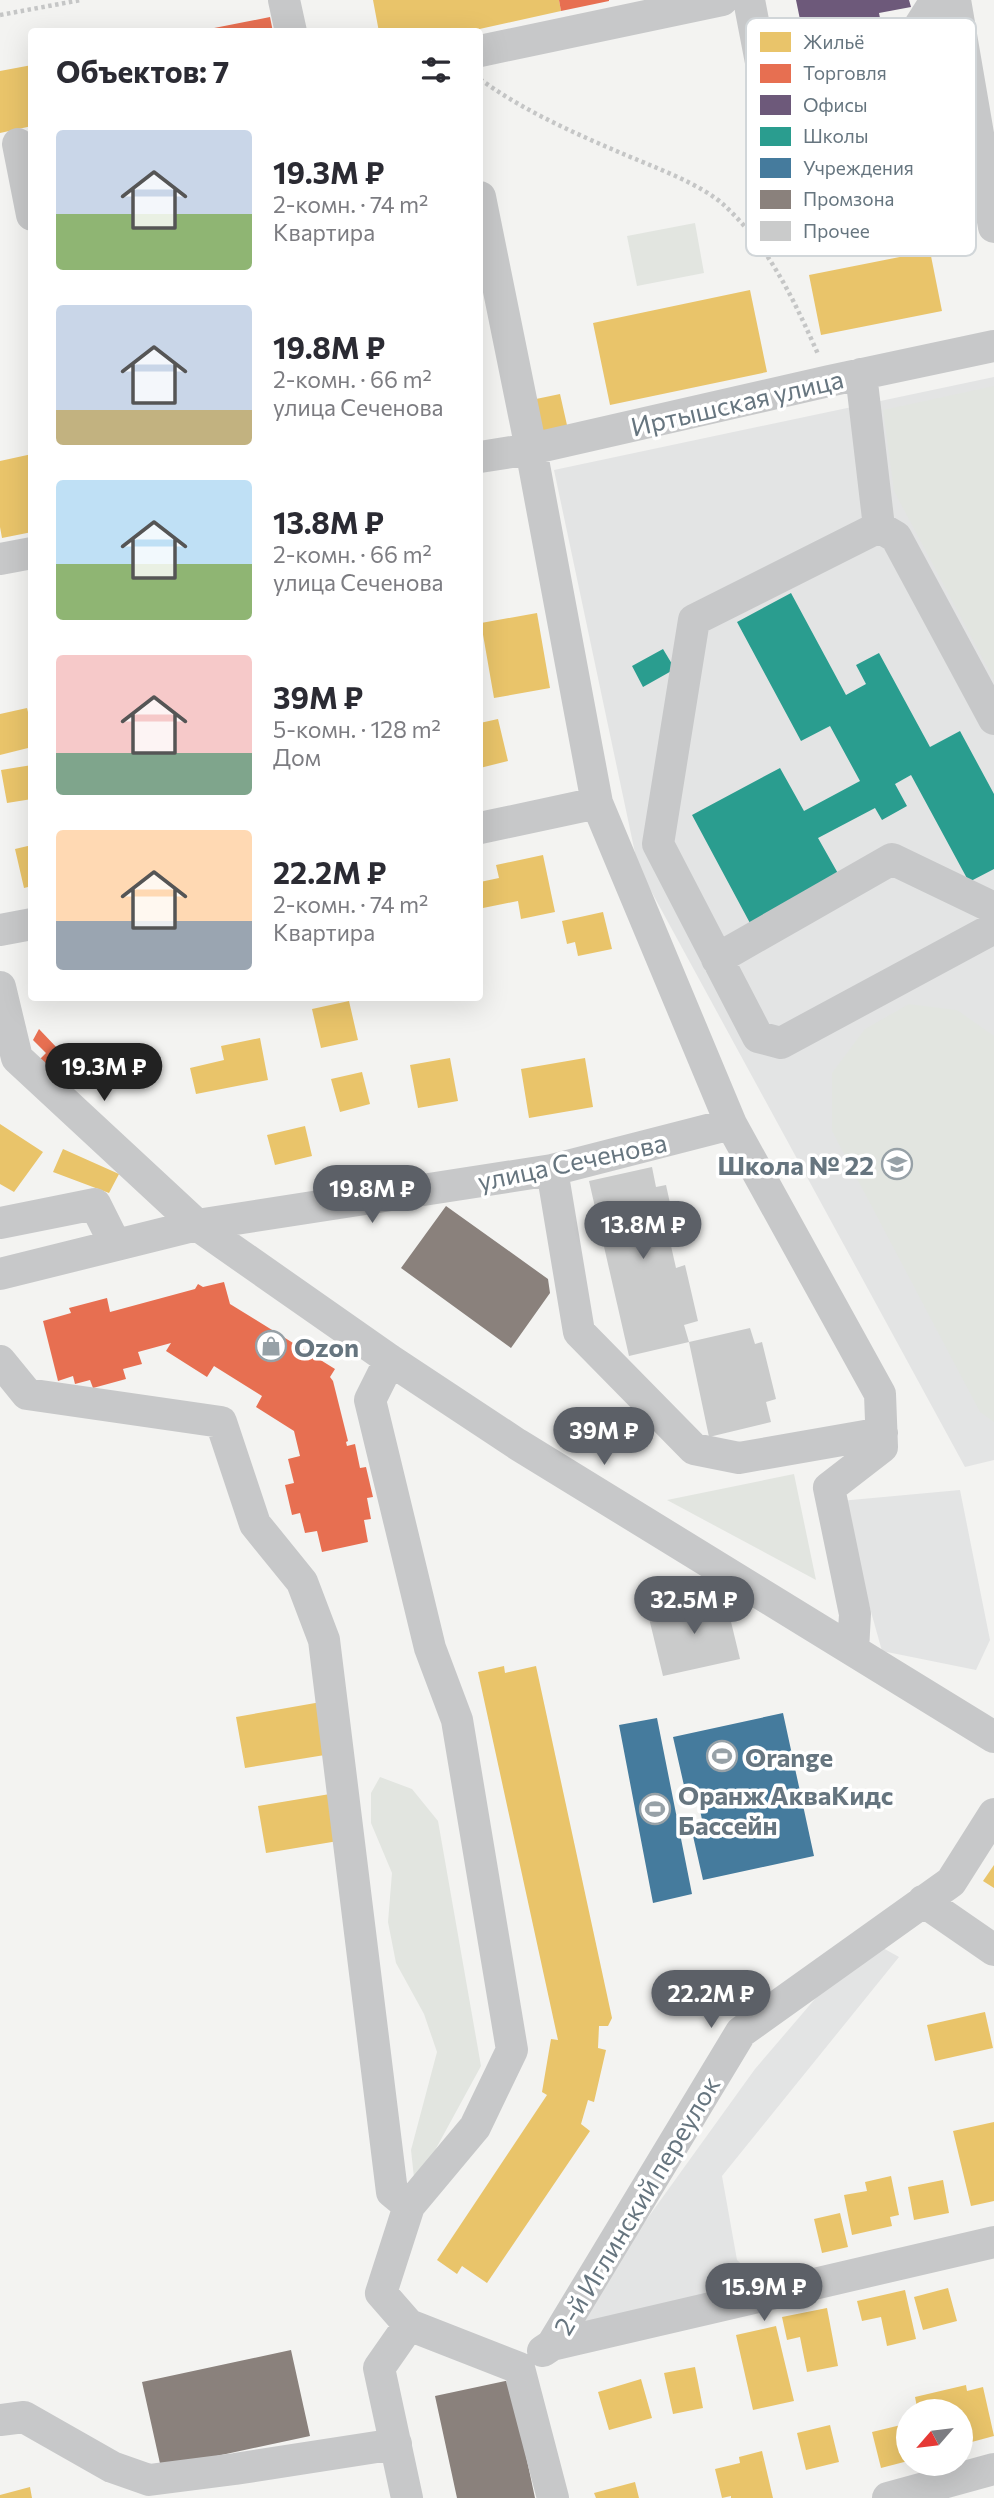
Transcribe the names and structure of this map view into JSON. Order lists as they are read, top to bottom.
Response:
{
  "streets": {
    "street": ["Иртышская улица", "улица Сеченова", "2-й Иглинский переулок"]
  },
  "places": {
    "school or university": ["Школа № 22"],
    "shop": ["Ozon"],
    "sports": ["Orange", "Оранж АкваКидс Бассейн"]
  },
  "legend": [
    "Жильё",
    "Торговля",
    "Офисы",
    "Школы",
    "Учреждения",
    "Промзона",
    "Прочее"
  ],
  "north": "bottom left",
  "page": {
    "heading": "Объектов: 7",
    "list": [
      {
        "name": "19.3M ₽",
        "note": "2-комн. · 74 m² · Квартира"
      },
      {
        "name": "19.8M ₽",
        "note": "2-комн. · 66 m² · улица Сеченова"
      },
      {
        "name": "13.8M ₽",
        "note": "2-комн. · 66 m² · улица Сеченова"
      },
      {
        "name": "39M ₽",
        "note": "5-комн. · 128 m² · Дом"
      },
      {
        "name": "22.2M ₽",
        "note": "2-комн. · 74 m² · Квартира"
      }
    ],
    "price": [
      "19.3M ₽",
      "19.8M ₽",
      "13.8M ₽",
      "39M ₽",
      "32.5M ₽",
      "22.2M ₽",
      "15.9M ₽"
    ]
  }
}
